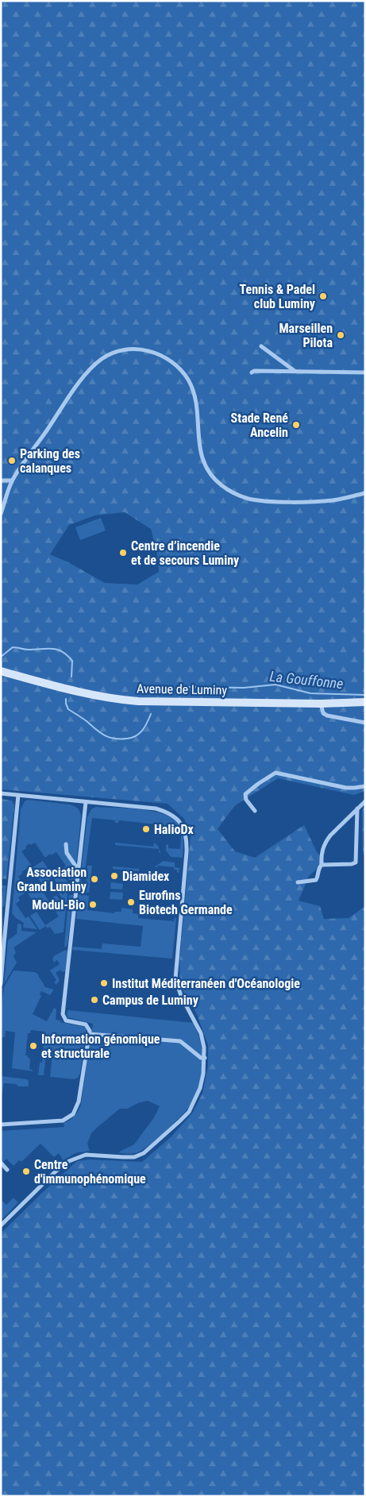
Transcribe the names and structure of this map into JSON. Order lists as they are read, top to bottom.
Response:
{
  "streets": {
    "street": ["Avenue de Luminy"]
  },
  "water": ["La Gouffonne"],
  "places": [
    "Tennis & Padel club Luminy",
    "Marseillen Pilota",
    "Stade René Ancelin",
    "Parking des calanques",
    "Centre d’incendie et de secours Luminy",
    "HalioDx",
    "Diamidex",
    "Association Grand Luminy",
    "Eurofins Biotech Germande",
    "Modul-Bio",
    "Institut Méditerranéen d'Océanologie",
    "Campus de Luminy",
    "Information génomique et structurale",
    "Centre d'immunophénomique"
  ]
}
